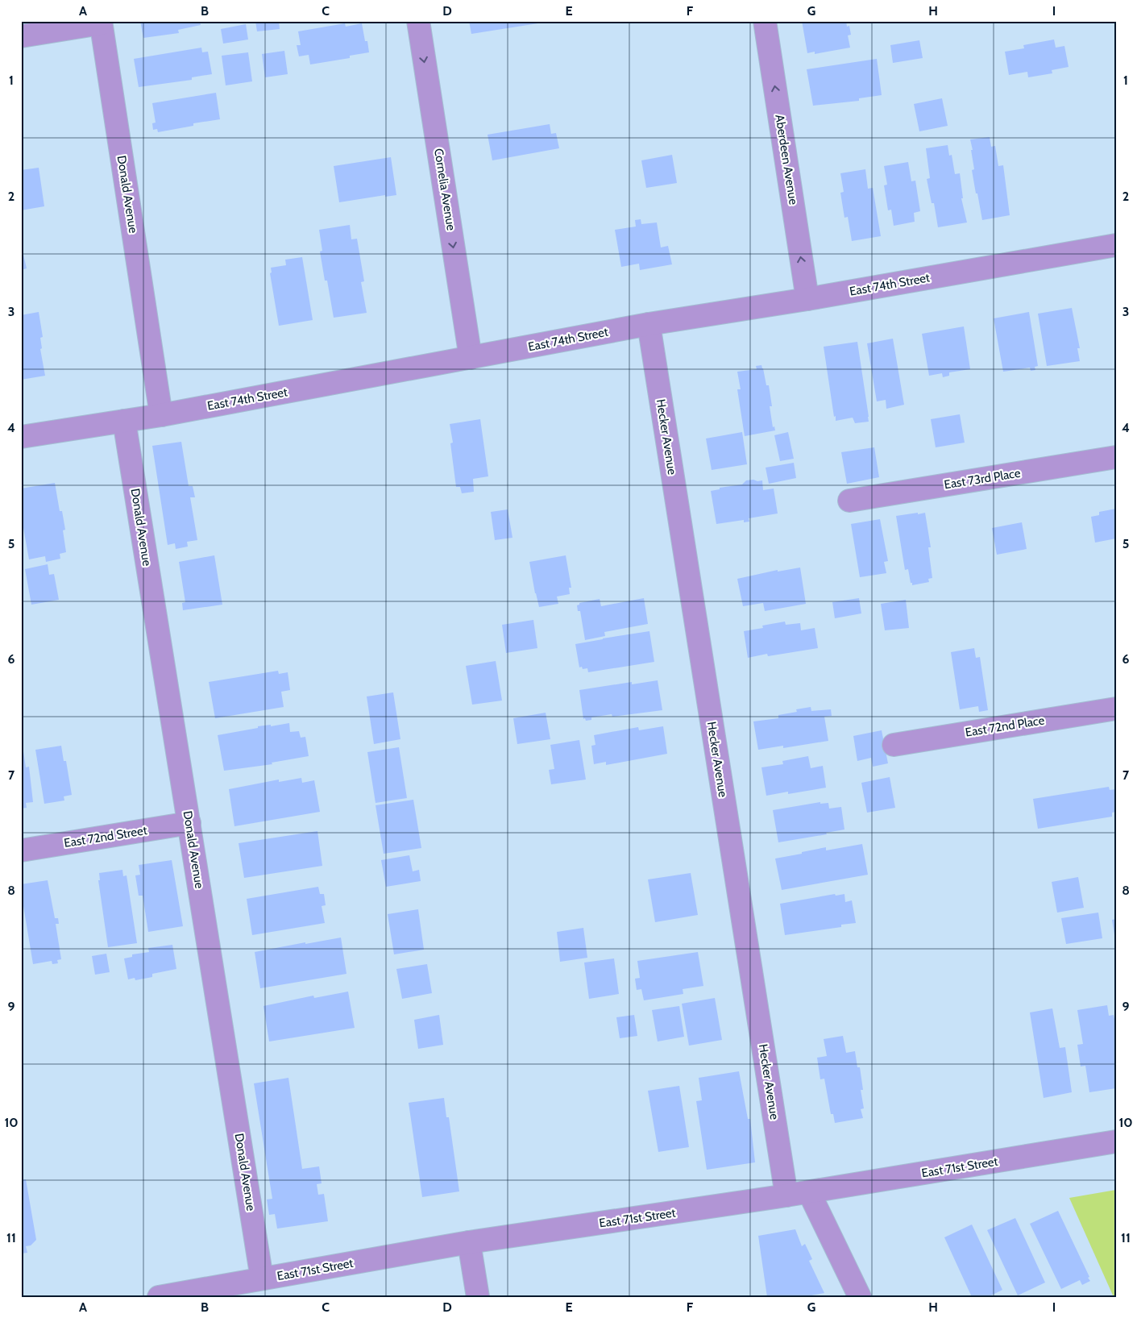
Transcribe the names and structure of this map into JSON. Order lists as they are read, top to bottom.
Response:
{
  "streets": {
    "street": [
      "Aberdeen Avenue",
      "Cornelia Avenue",
      "Donald Avenue",
      "East 74th Street",
      "Hecker Avenue",
      "East 73rd Place",
      "East 72nd Place",
      "East 72nd Street",
      "East 71st Street"
    ]
  },
  "crossings": [
    ["Aberdeen Avenue", "East 74th Street"],
    ["Cornelia Avenue", "East 74th Street"],
    ["Donald Avenue", "East 74th Street"],
    ["Donald Avenue", "East 72nd Street"],
    ["Donald Avenue", "East 71st Street"],
    ["East 74th Street", "Hecker Avenue"],
    ["Hecker Avenue", "East 71st Street"]
  ],
  "one_way": ["Aberdeen Avenue", "Cornelia Avenue"],
  "grid": {
    "columns": [
      "A",
      "B",
      "C",
      "D",
      "E",
      "F",
      "G",
      "H",
      "I"
    ],
    "rows": [
      "1",
      "2",
      "3",
      "4",
      "5",
      "6",
      "7",
      "8",
      "9",
      "10",
      "11"
    ]
  }
}
